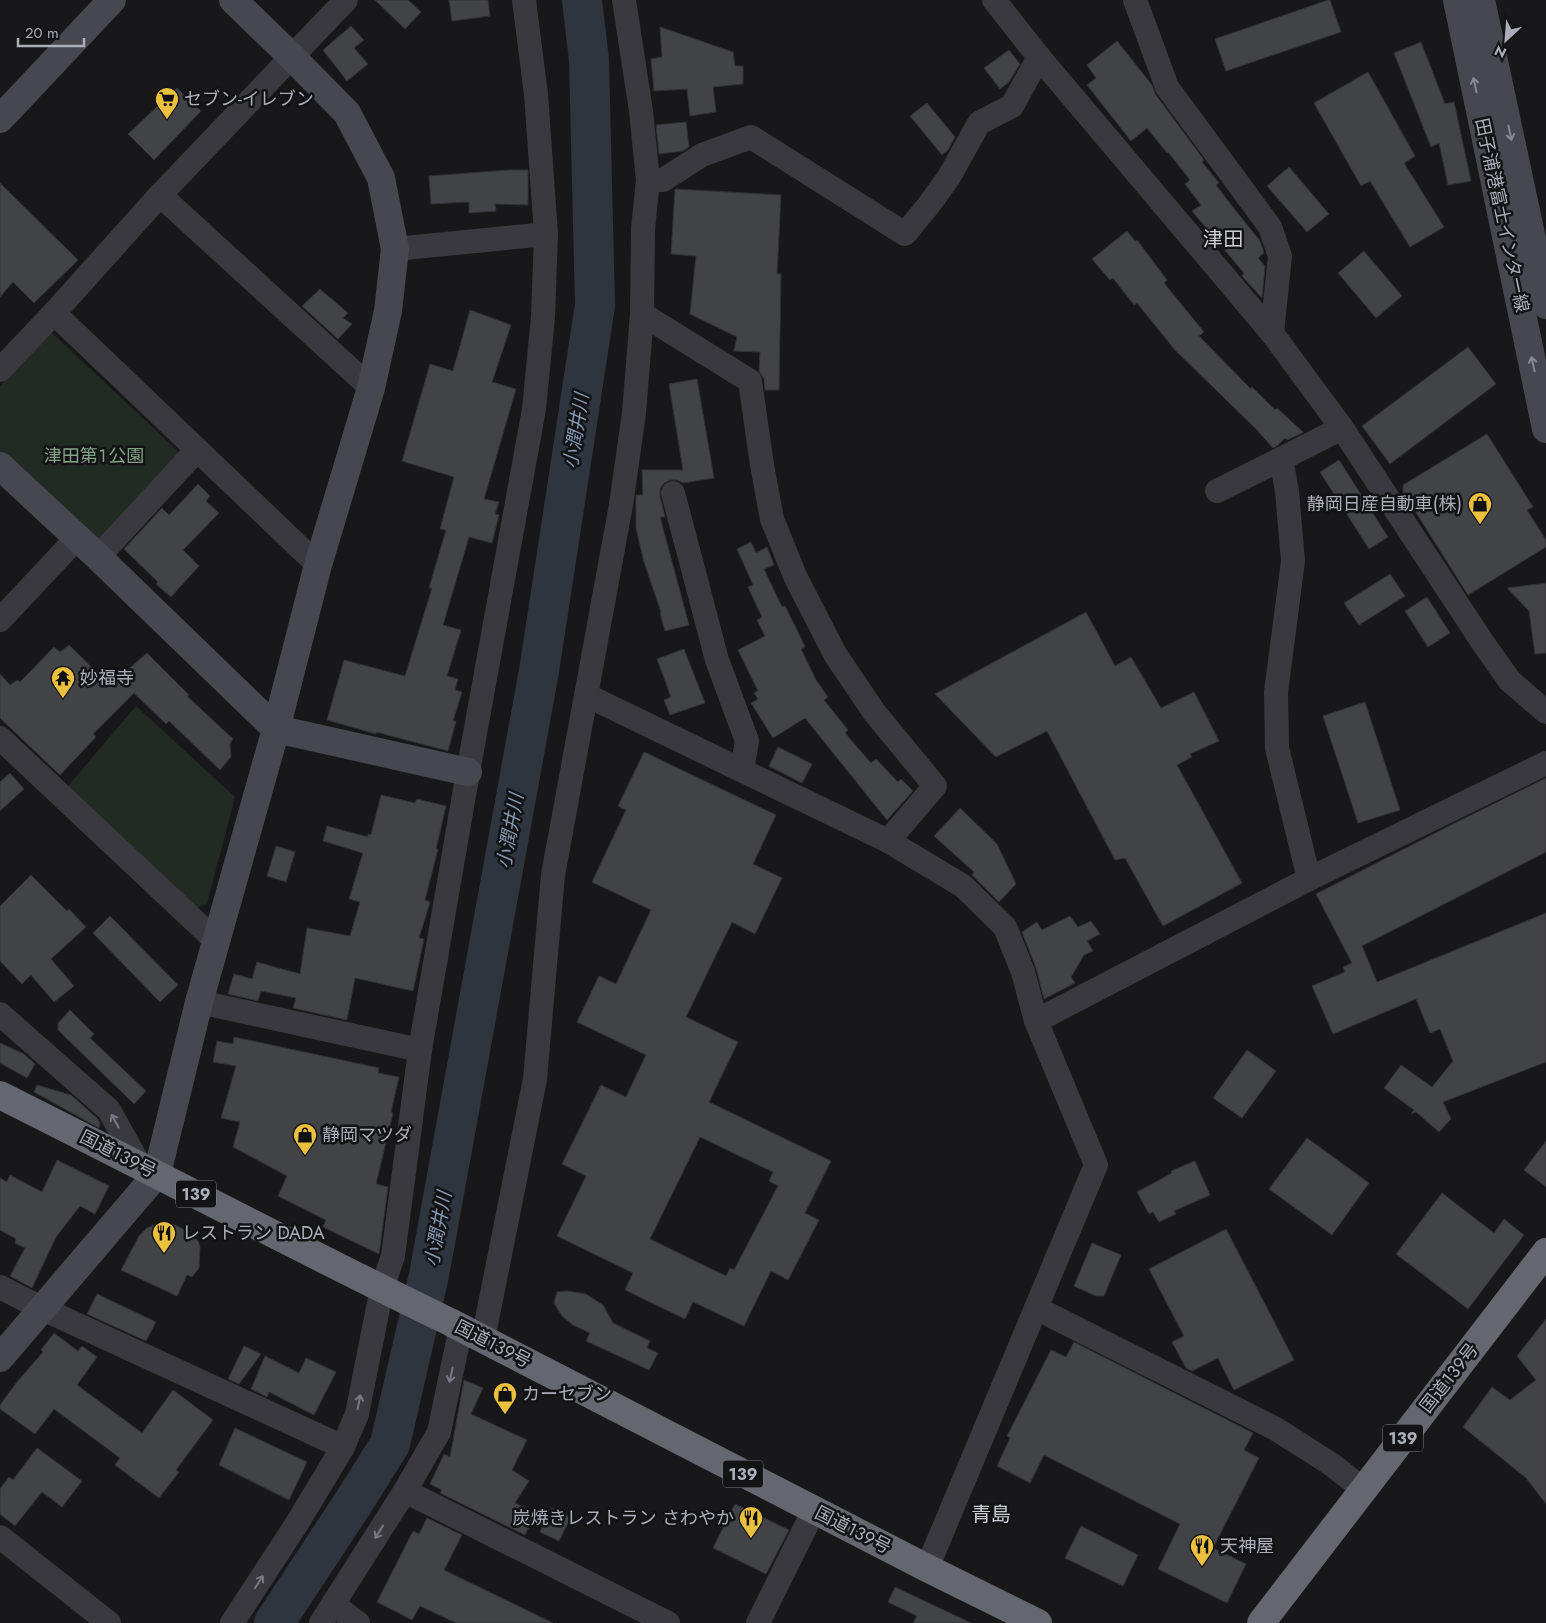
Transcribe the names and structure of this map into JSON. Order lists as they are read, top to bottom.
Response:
{
  "streets": {
    "highway": ["国道139号", "139"],
    "street": ["田子浦港富士インター線"]
  },
  "districts": ["津田", "青島"],
  "water": ["小潤井川"],
  "parks": ["津田第１公園"],
  "places": {
    "supermarket": ["セブン-イレブン"],
    "shop": ["静岡日産自動車(株)", "静岡マツダ", "カーセブン"],
    "temple": ["妙福寺"],
    "restaurant": ["レストラン DADA", "炭焼きレストラン さわやか", "天神屋"]
  },
  "scale_bar": "20 m",
  "north": "bottom left"
}
